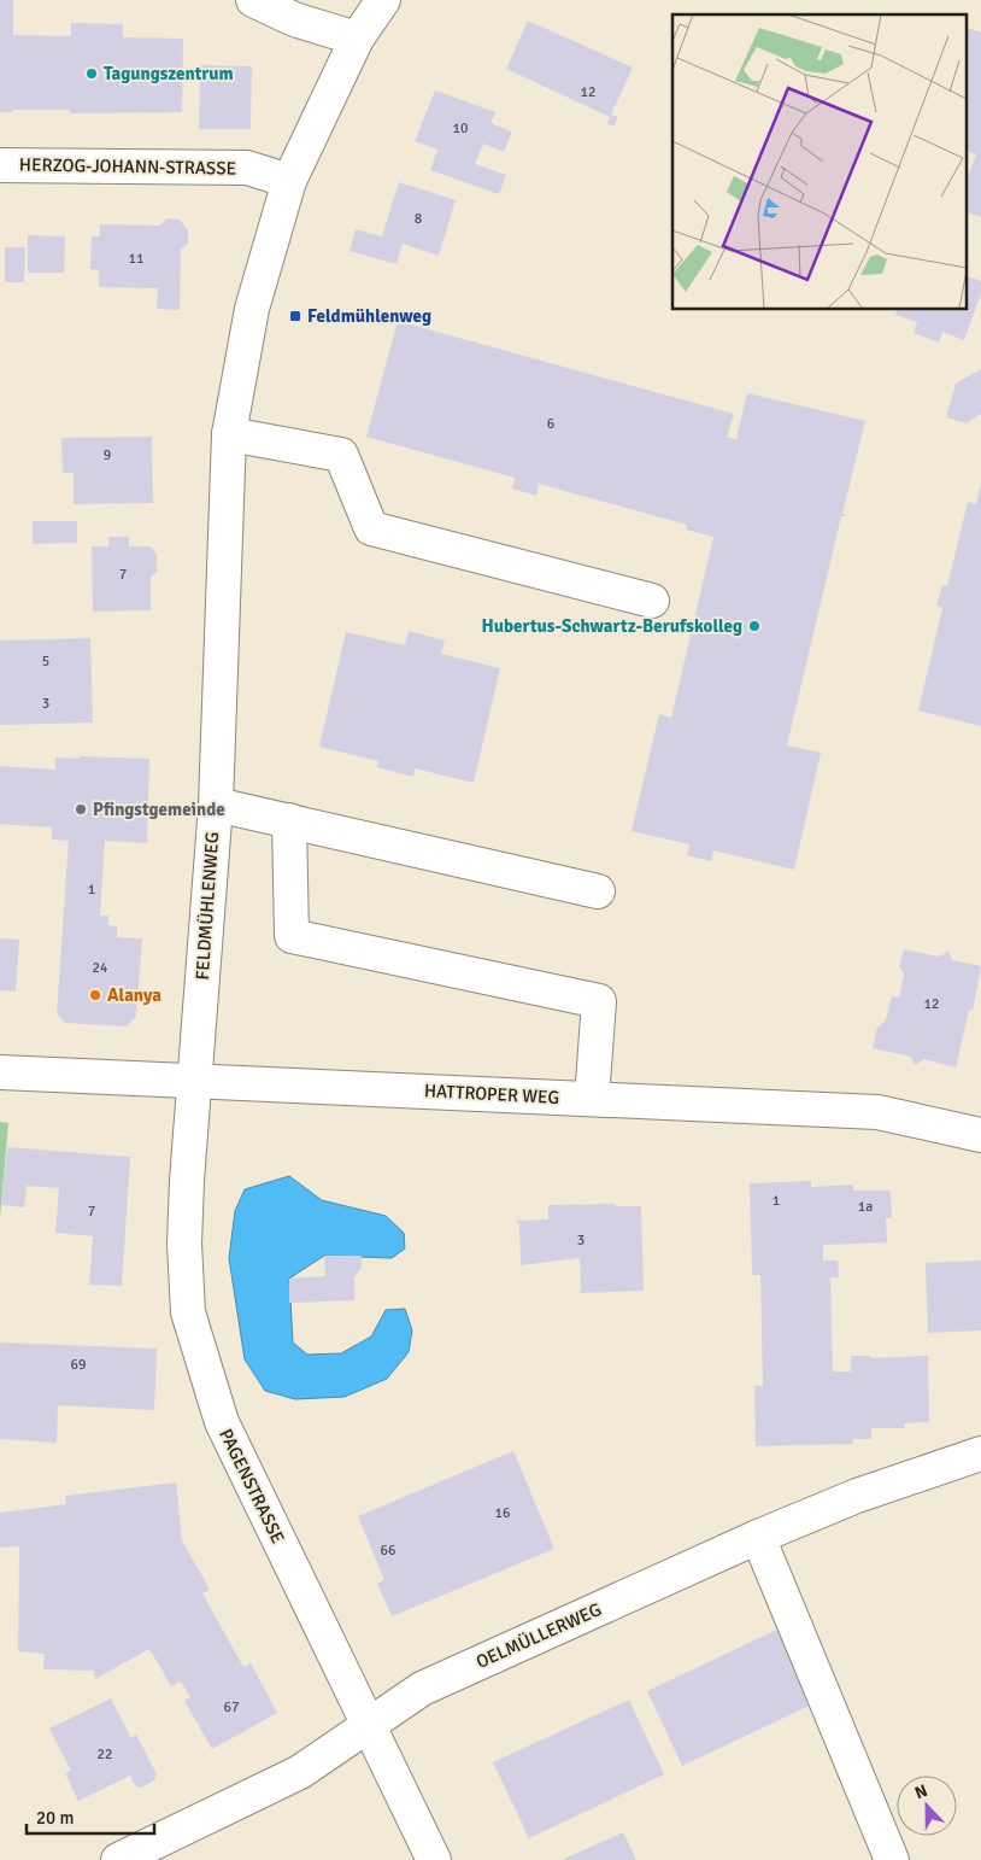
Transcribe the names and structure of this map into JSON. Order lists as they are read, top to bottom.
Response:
{
  "streets": {
    "street": [
      "HERZOG-JOHANN-STRASSE",
      "FELDMÜHLENWEG",
      "HATTROPER WEG",
      "PAGENSTRASSE",
      "OELMÜLLERWEG"
    ]
  },
  "crossings": [
    ["HERZOG-JOHANN-STRASSE", "FELDMÜHLENWEG"],
    ["FELDMÜHLENWEG", "HATTROPER WEG"],
    ["FELDMÜHLENWEG", "PAGENSTRASSE"],
    ["HATTROPER WEG", "PAGENSTRASSE"],
    ["PAGENSTRASSE", "OELMÜLLERWEG"]
  ],
  "places": {
    "other": [
      "Tagungszentrum",
      "Hubertus-Schwartz-Berufskolleg",
      "Pfingstgemeinde",
      "Alanya"
    ],
    "transit": ["Feldmühlenweg"]
  },
  "house_numbers": [
    "12",
    "10",
    "8",
    "11",
    "6",
    "9",
    "7",
    "5",
    "3",
    "1",
    "24",
    "12",
    "1",
    "1a",
    "7",
    "3",
    "69",
    "16",
    "66",
    "67",
    "22"
  ],
  "scale_bar": "20 m",
  "north": "top"
}
